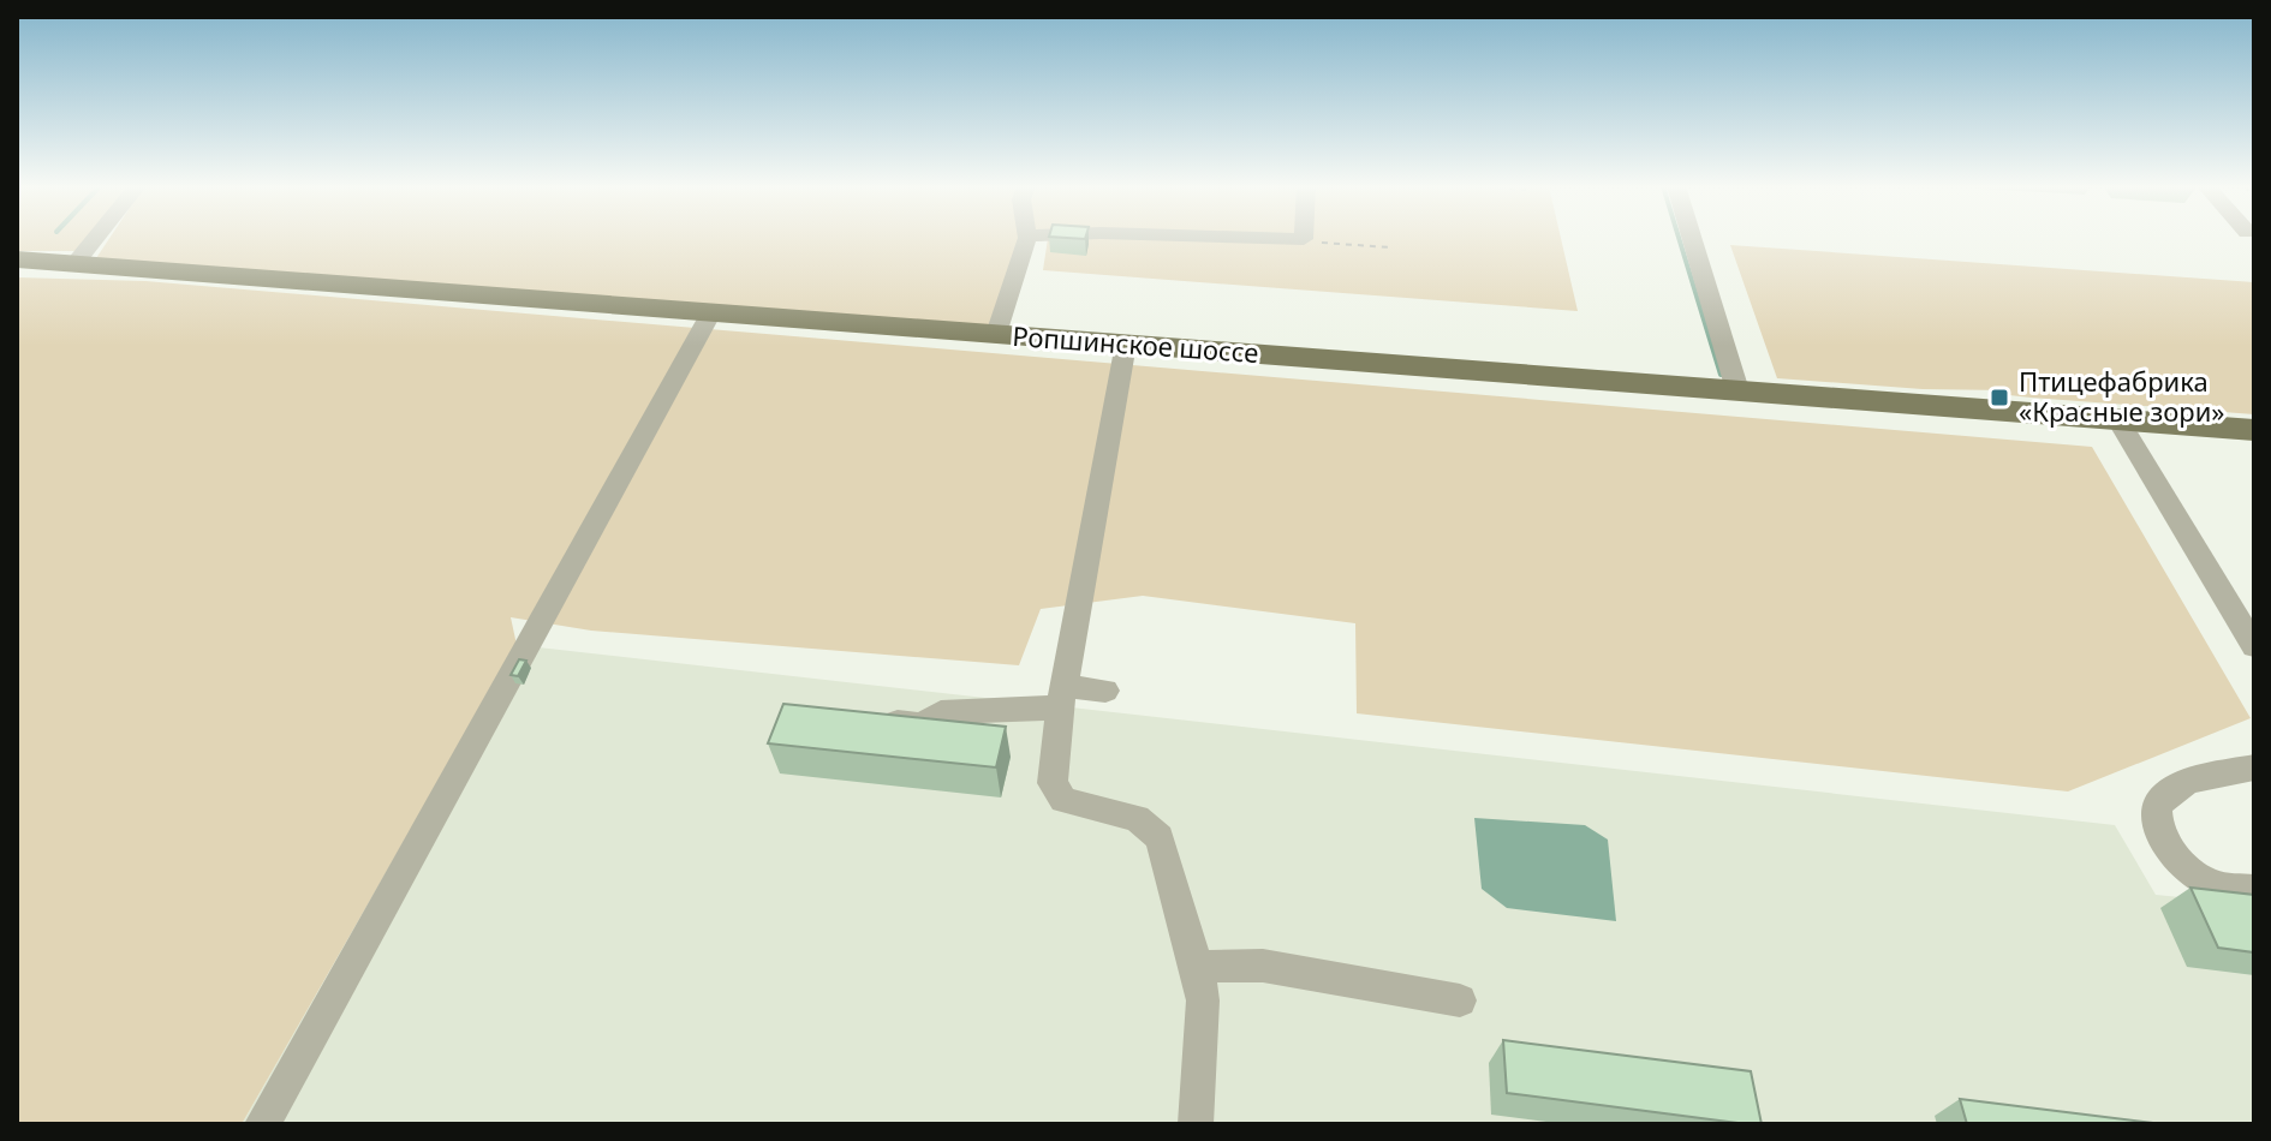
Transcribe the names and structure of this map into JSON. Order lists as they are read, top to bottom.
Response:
{
  "streets": {
    "main road": ["Ропшинское шоссе"]
  },
  "places": {
    "transit": ["Птицефабрика «Красные зори»"]
  }
}
